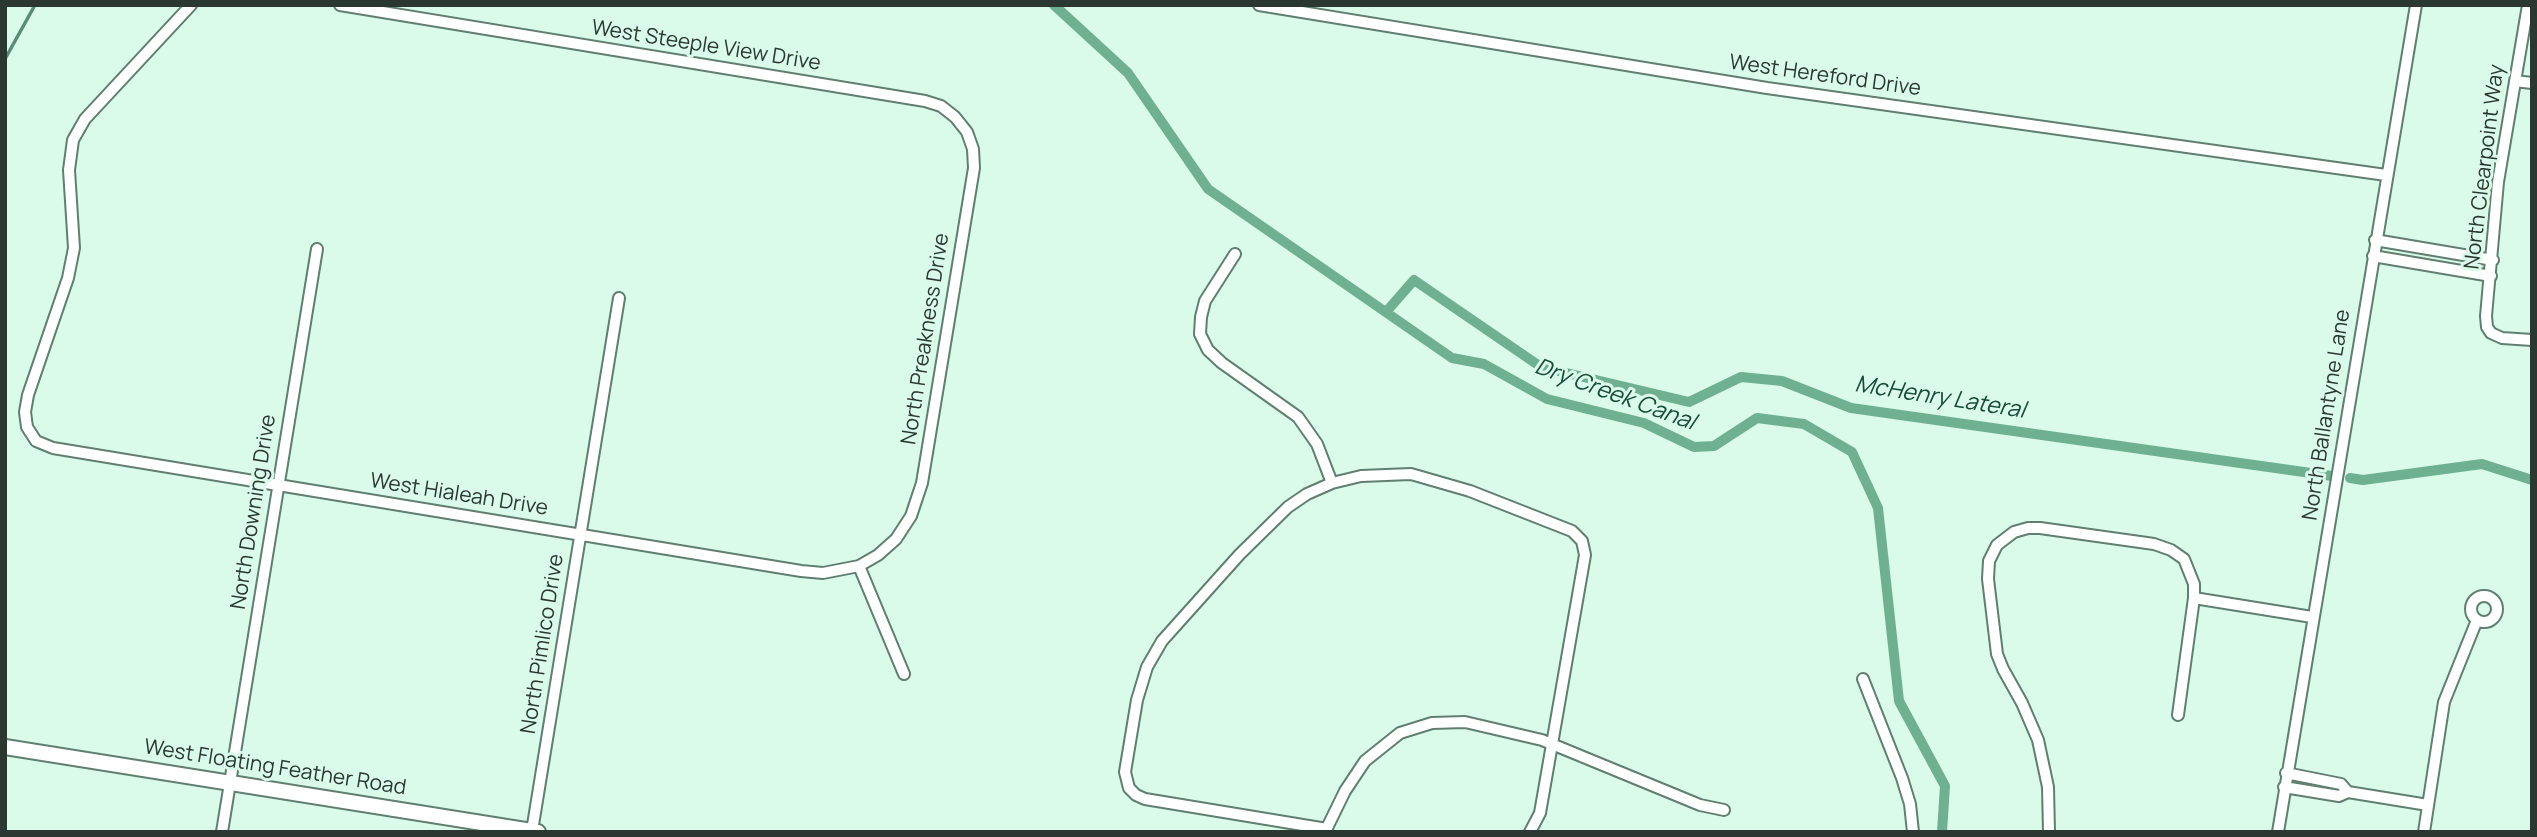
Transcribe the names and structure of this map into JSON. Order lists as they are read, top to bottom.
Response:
{
  "streets": {
    "main road": ["West Floating Feather Road"],
    "street": [
      "West Steeple View Drive",
      "West Hereford Drive",
      "North Clearpoint Way",
      "North Preakness Drive",
      "North Ballantyne Lane",
      "West Hialeah Drive",
      "North Downing Drive",
      "North Pimlico Drive"
    ]
  },
  "crossings": [
    ["West Steeple View Drive", "North Preakness Drive"],
    ["West Hereford Drive", "North Ballantyne Lane"],
    ["North Preakness Drive", "West Hialeah Drive"],
    ["West Hialeah Drive", "North Downing Drive"],
    ["West Hialeah Drive", "North Pimlico Drive"],
    ["North Downing Drive", "West Floating Feather Road"],
    ["North Pimlico Drive", "West Floating Feather Road"]
  ],
  "water": ["Dry Creek Canal", "McHenry Lateral"]
}
